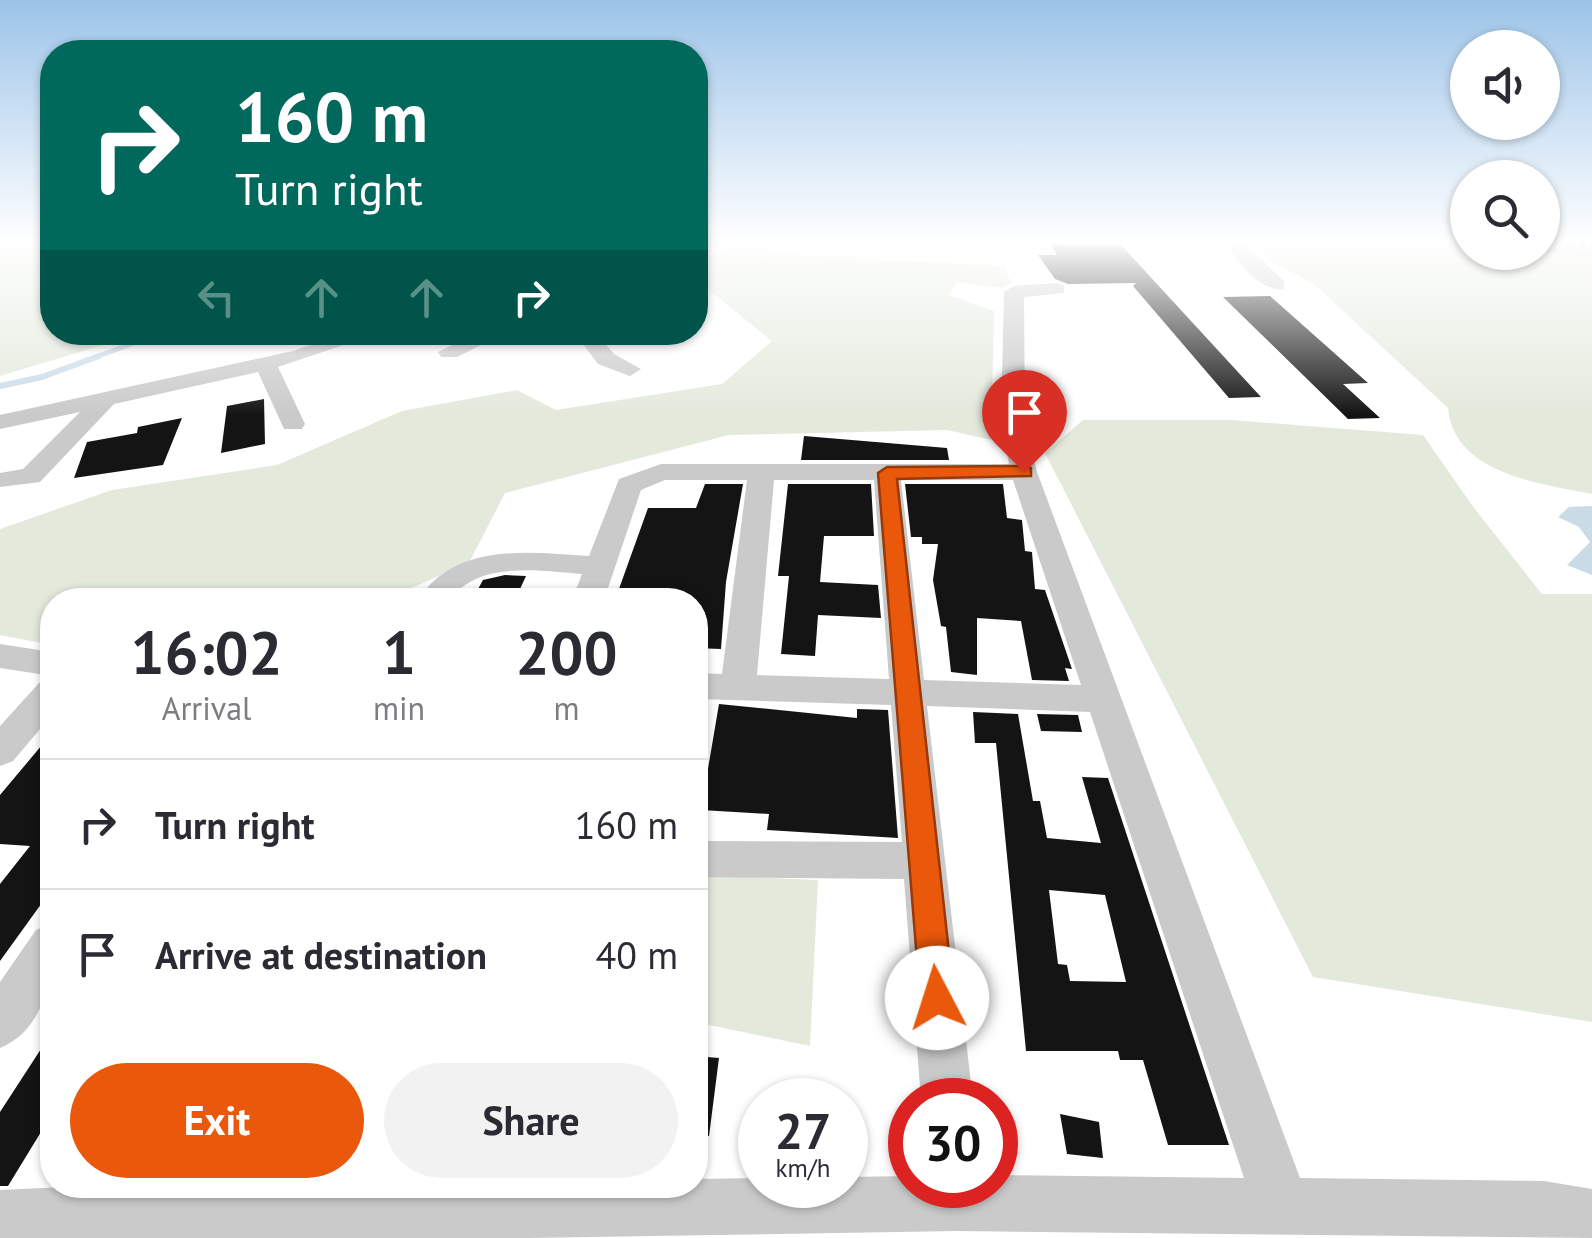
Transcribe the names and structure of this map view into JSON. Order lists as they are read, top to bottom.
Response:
{
  "page": {
    "turn": ["160 m", "Turn right"],
    "eta": [
      "16:02",
      "Arrival",
      "1",
      "min",
      "200",
      "m"
    ],
    "list": [
      {
        "name": "Turn right",
        "value": "160 m"
      },
      {
        "name": "Arrive at destination",
        "value": "40 m"
      }
    ],
    "buttons": ["Exit", "Share"],
    "speed": "27 km/h",
    "limit": "30"
  }
}
